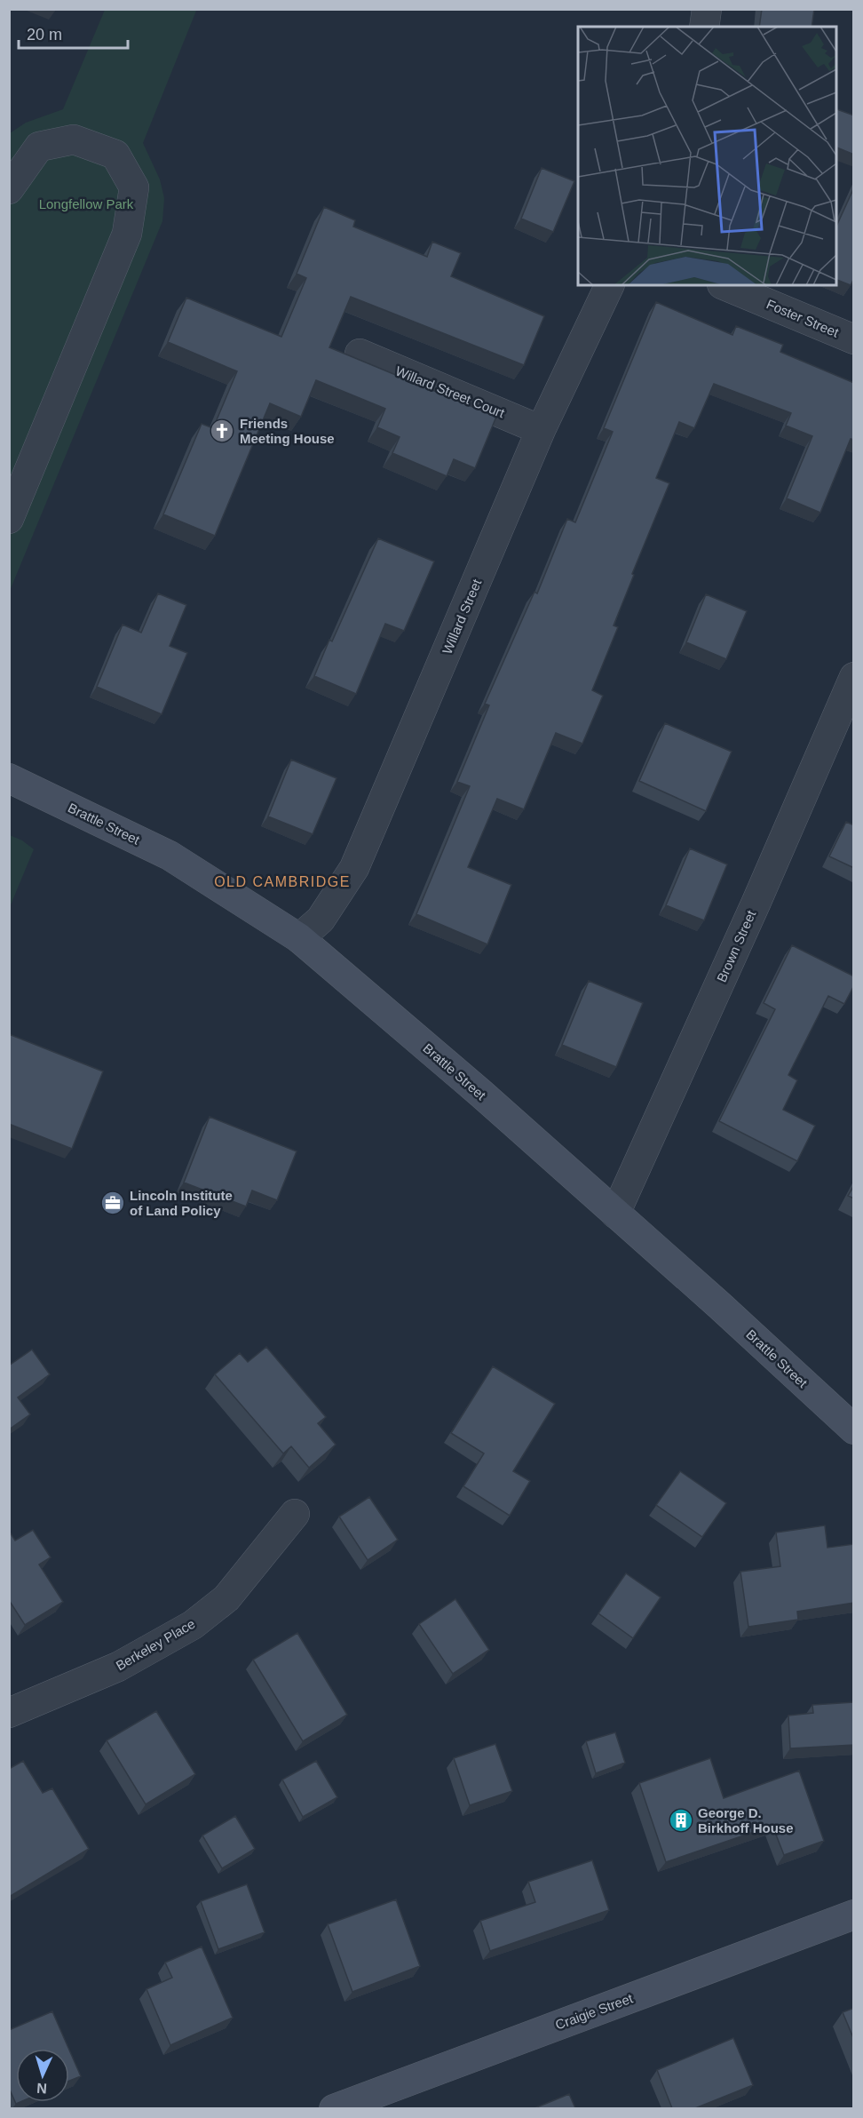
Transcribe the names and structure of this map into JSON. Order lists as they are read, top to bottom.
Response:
{
  "streets": {
    "main road": ["Brattle Street", "Craigie Street"],
    "street": [
      "Foster Street",
      "Willard Street Court",
      "Willard Street",
      "Brown Street",
      "Berkeley Place"
    ]
  },
  "crossings": [
    ["Willard Street Court", "Willard Street"],
    ["Willard Street", "Brattle Street"],
    ["Brattle Street", "Brown Street"]
  ],
  "districts": ["OLD CAMBRIDGE"],
  "parks": ["Longfellow Park"],
  "places": {
    "church": ["Friends Meeting House"],
    "office": ["Lincoln Institute of Land Policy"],
    "building": ["George D. Birkhoff House"]
  },
  "scale_bar": "20 m",
  "north": "bottom"
}
